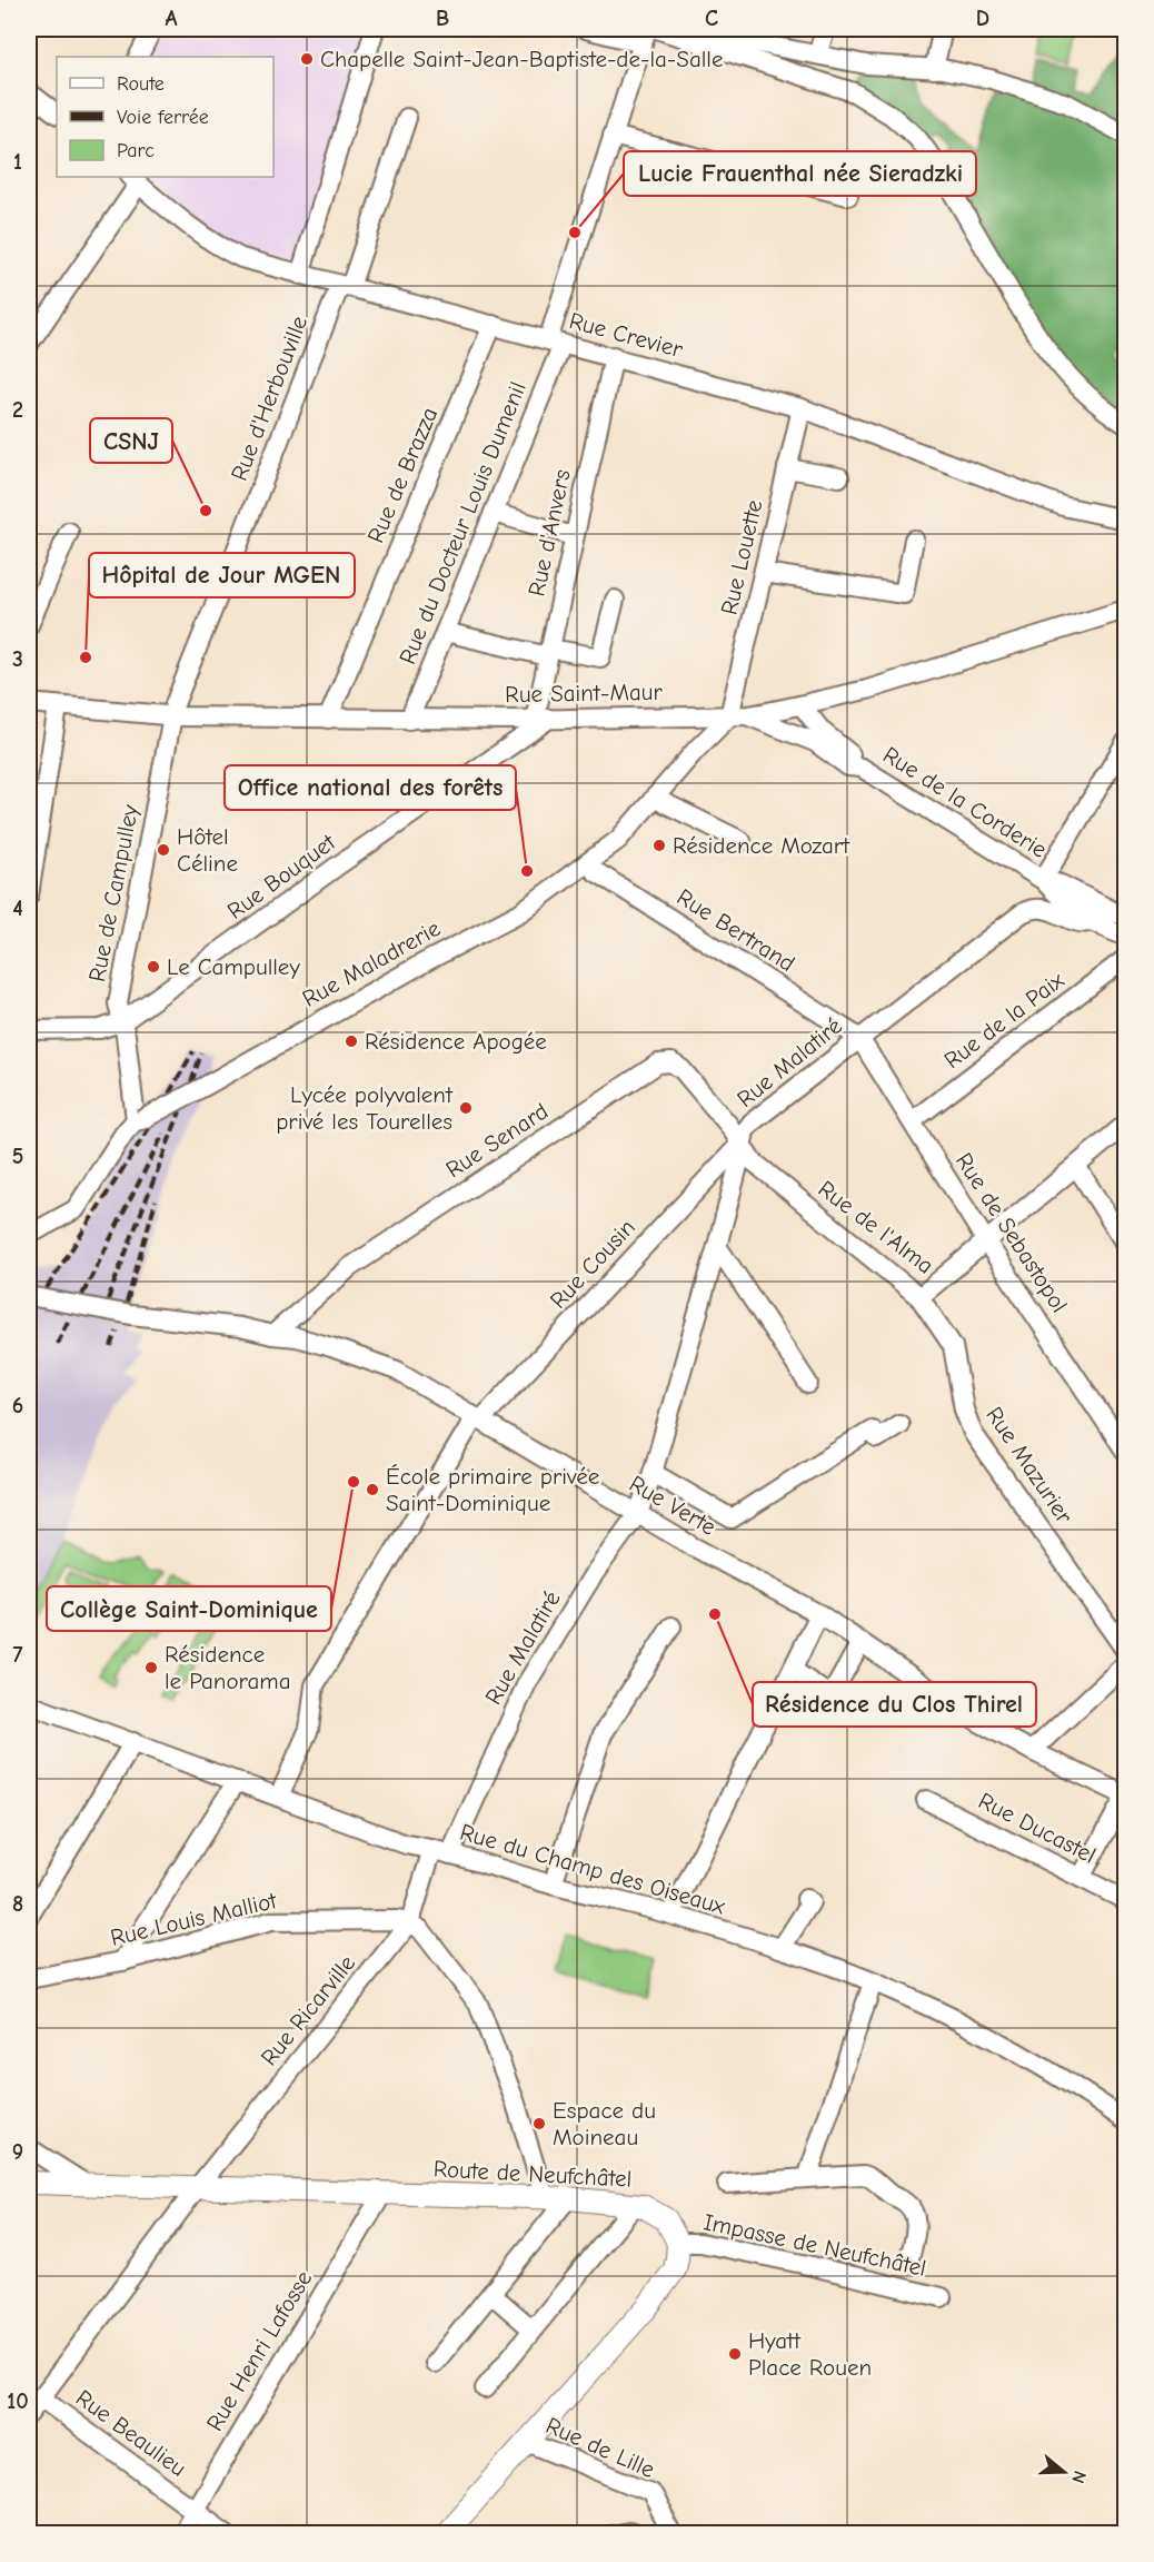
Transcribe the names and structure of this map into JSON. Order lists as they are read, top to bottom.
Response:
{
  "streets": {
    "main road": ["Route de Neufchâtel"],
    "street": [
      "Rue Crevier",
      "Rue d'Herbouville",
      "Rue de Brazza",
      "Rue du Docteur Louis Dumenil",
      "Rue d'Anvers",
      "Rue Louette",
      "Rue Saint-Maur",
      "Rue de la Corderie",
      "Rue Bouquet",
      "Rue de Campulley",
      "Rue Bertrand",
      "Rue Maladrerie",
      "Rue de la Paix",
      "Rue Malatiré",
      "Rue Senard",
      "Rue de l'Alma",
      "Rue de Sebastopol",
      "Rue Cousin",
      "Rue Mazurier",
      "Rue Verte",
      "Rue Ducastel",
      "Rue du Champ des Oiseaux",
      "Rue Louis Malliot",
      "Rue Ricarville",
      "Impasse de Neufchâtel",
      "Rue Henri Lafosse",
      "Rue Beaulieu",
      "Rue de Lille"
    ]
  },
  "crossings": [
    ["Rue Crevier", "Rue d'Herbouville"],
    ["Rue Crevier", "Rue de Brazza"],
    ["Rue Crevier", "Rue du Docteur Louis Dumenil"],
    ["Rue Crevier", "Rue d'Anvers"],
    ["Rue Crevier", "Rue Louette"],
    ["Rue d'Herbouville", "Rue Saint-Maur"],
    ["Rue d'Herbouville", "Rue de Campulley"],
    ["Rue de Brazza", "Rue Saint-Maur"],
    ["Rue du Docteur Louis Dumenil", "Rue Saint-Maur"],
    ["Rue d'Anvers", "Rue Saint-Maur"],
    ["Rue d'Anvers", "Rue Bouquet"],
    ["Rue Louette", "Rue Saint-Maur"],
    ["Rue Louette", "Rue de la Corderie"],
    ["Rue Louette", "Rue Maladrerie"],
    ["Rue Saint-Maur", "Rue de la Corderie"],
    ["Rue Saint-Maur", "Rue Bouquet"],
    ["Rue Saint-Maur", "Rue de Campulley"],
    ["Rue Saint-Maur", "Rue Maladrerie"],
    ["Rue de la Corderie", "Rue Maladrerie"],
    ["Rue de la Corderie", "Rue Malatiré"],
    ["Rue Bouquet", "Rue de Campulley"],
    ["Rue de Campulley", "Rue Maladrerie"],
    ["Rue Bertrand", "Rue Maladrerie"],
    ["Rue Bertrand", "Rue Malatiré"],
    ["Rue Bertrand", "Rue de Sebastopol"],
    ["Rue de la Paix", "Rue de Sebastopol"],
    ["Rue Malatiré", "Rue Senard"],
    ["Rue Malatiré", "Rue de l'Alma"],
    ["Rue Malatiré", "Rue de Sebastopol"],
    ["Rue Malatiré", "Rue Cousin"],
    ["Rue Malatiré", "Rue Verte"],
    ["Rue Malatiré", "Rue du Champ des Oiseaux"],
    ["Rue Malatiré", "Rue Ricarville"],
    ["Rue Senard", "Rue de l'Alma"],
    ["Rue Senard", "Rue Cousin"],
    ["Rue Senard", "Rue Verte"],
    ["Rue de l'Alma", "Rue de Sebastopol"],
    ["Rue de l'Alma", "Rue Cousin"],
    ["Rue de l'Alma", "Rue Mazurier"],
    ["Rue Cousin", "Rue Verte"],
    ["Rue Cousin", "Rue du Champ des Oiseaux"],
    ["Rue du Champ des Oiseaux", "Rue Ricarville"],
    ["Rue Louis Malliot", "Rue Ricarville"],
    ["Rue Ricarville", "Route de Neufchâtel"],
    ["Rue Ricarville", "Rue Beaulieu"],
    ["Route de Neufchâtel", "Impasse de Neufchâtel"],
    ["Route de Neufchâtel", "Rue Henri Lafosse"],
    ["Rue Henri Lafosse", "Rue Beaulieu"]
  ],
  "places": [
    "Chapelle Saint-Jean-Baptiste-de-la-Salle",
    "Lucie Frauenthal née Sieradzki",
    "CSNJ",
    "Hôpital de Jour MGEN",
    "Résidence Mozart",
    "Hôtel Céline",
    "Office national des forêts",
    "Le Campulley",
    "Résidence Apogée",
    "Lycée polyvalent privé les Tourelles",
    "Collège Saint-Dominique",
    "École primaire privée Saint-Dominique",
    "Résidence du Clos Thirel",
    "Résidence le Panorama",
    "Espace du Moineau",
    "Hyatt Place Rouen"
  ],
  "legend": ["Route", "Voie ferrée", "Parc"],
  "north": "right",
  "grid": {
    "columns": [
      "A",
      "B",
      "C",
      "D"
    ],
    "rows": [
      "1",
      "2",
      "3",
      "4",
      "5",
      "6",
      "7",
      "8",
      "9",
      "10"
    ]
  }
}
